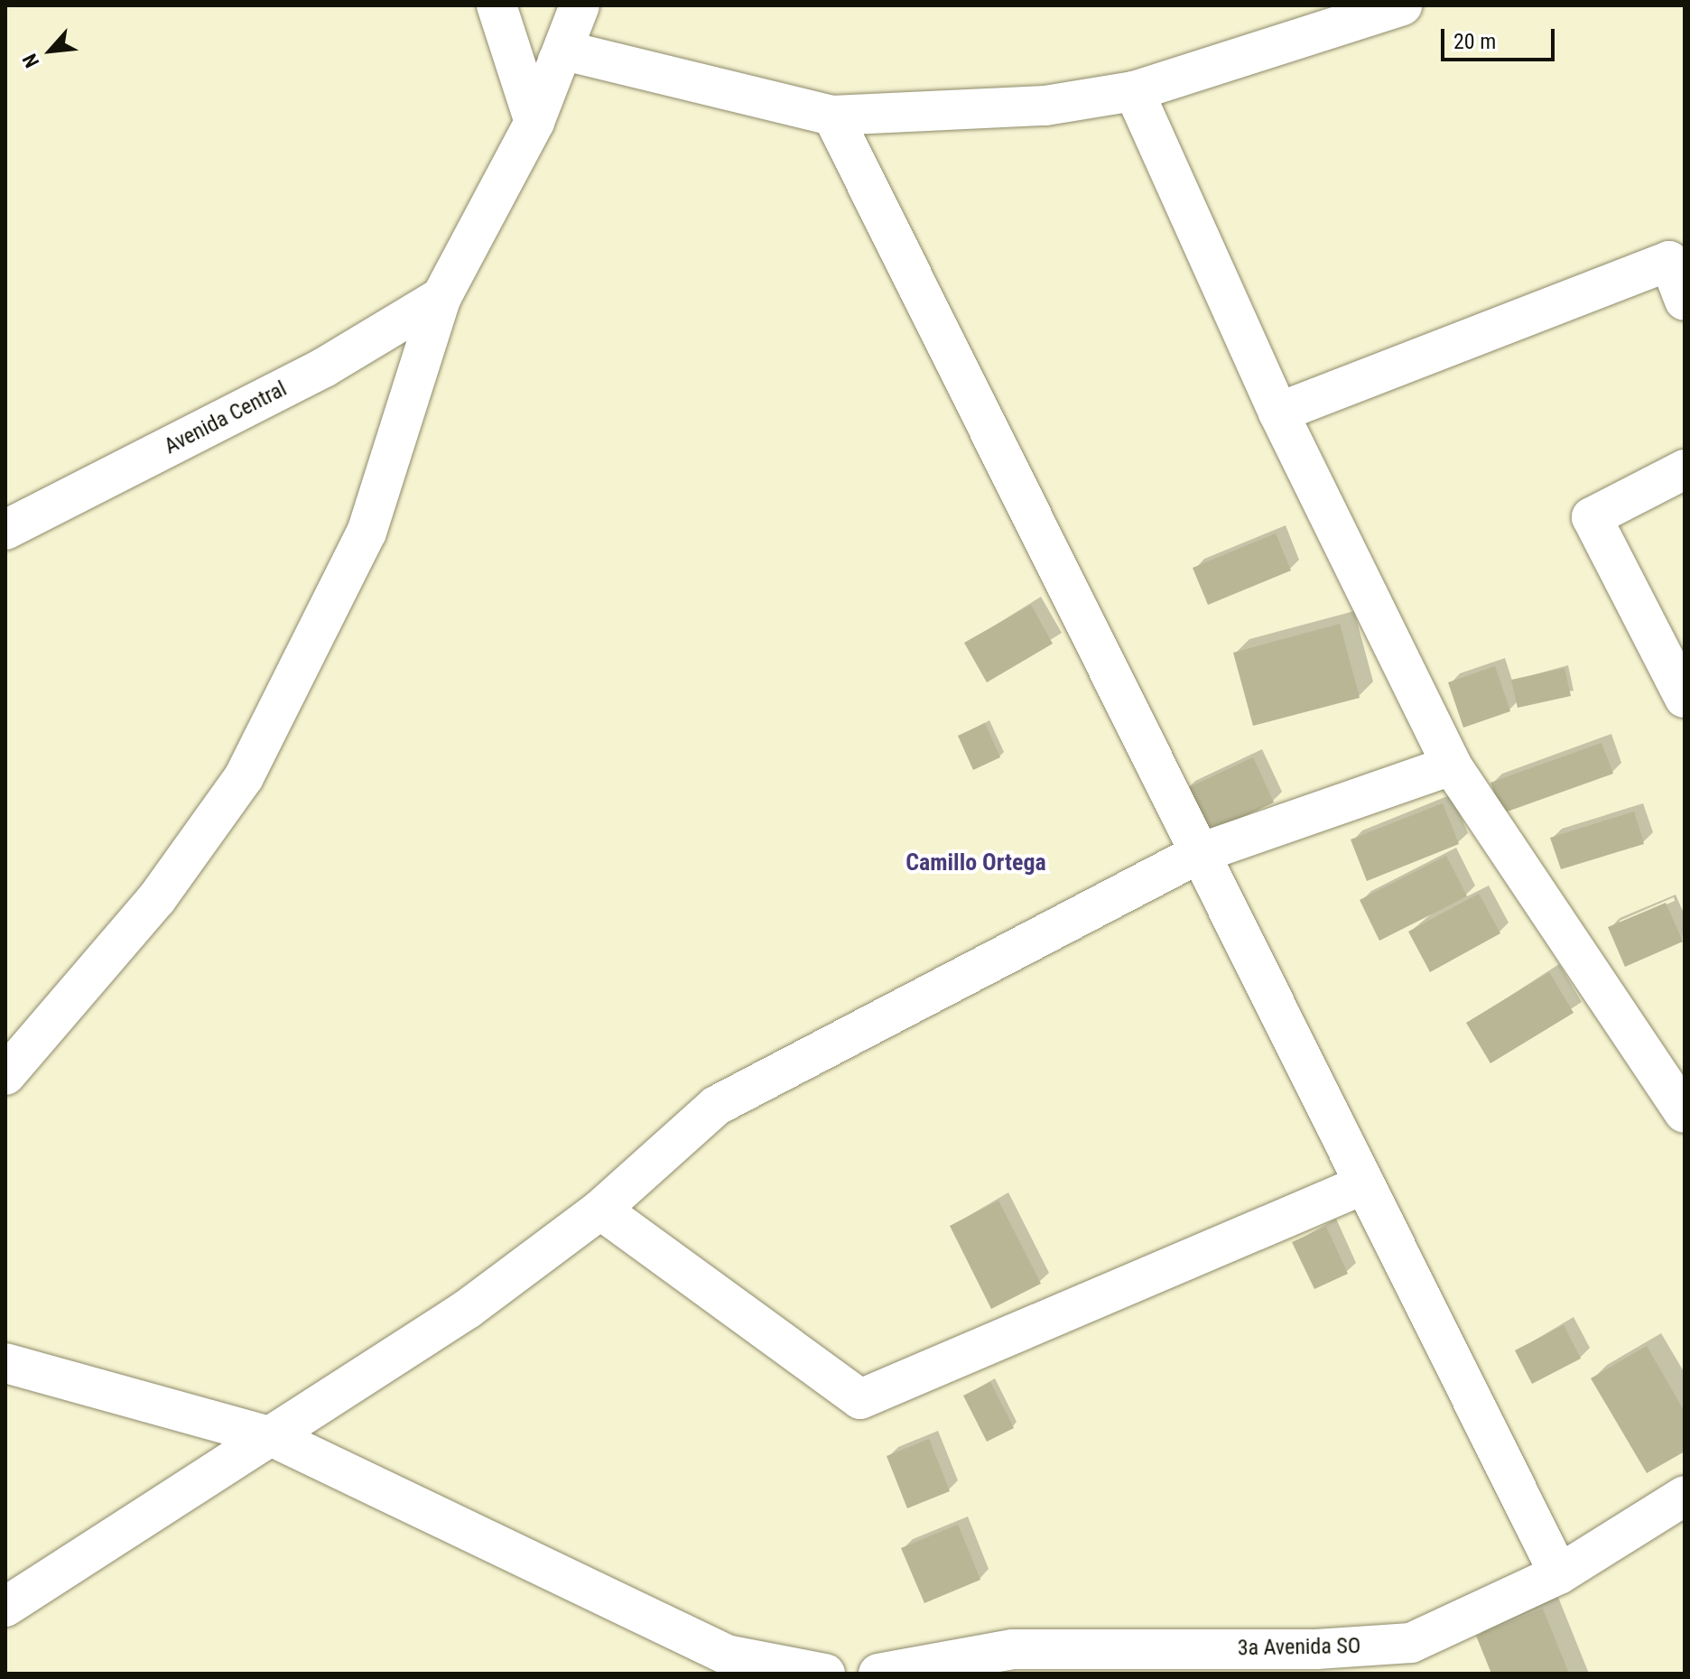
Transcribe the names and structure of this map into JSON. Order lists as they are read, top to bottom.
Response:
{
  "streets": {
    "street": ["Avenida Central", "3a Avenida SO"]
  },
  "districts": ["Camillo Ortega"],
  "scale_bar": "20 m",
  "north": "bottom left"
}
